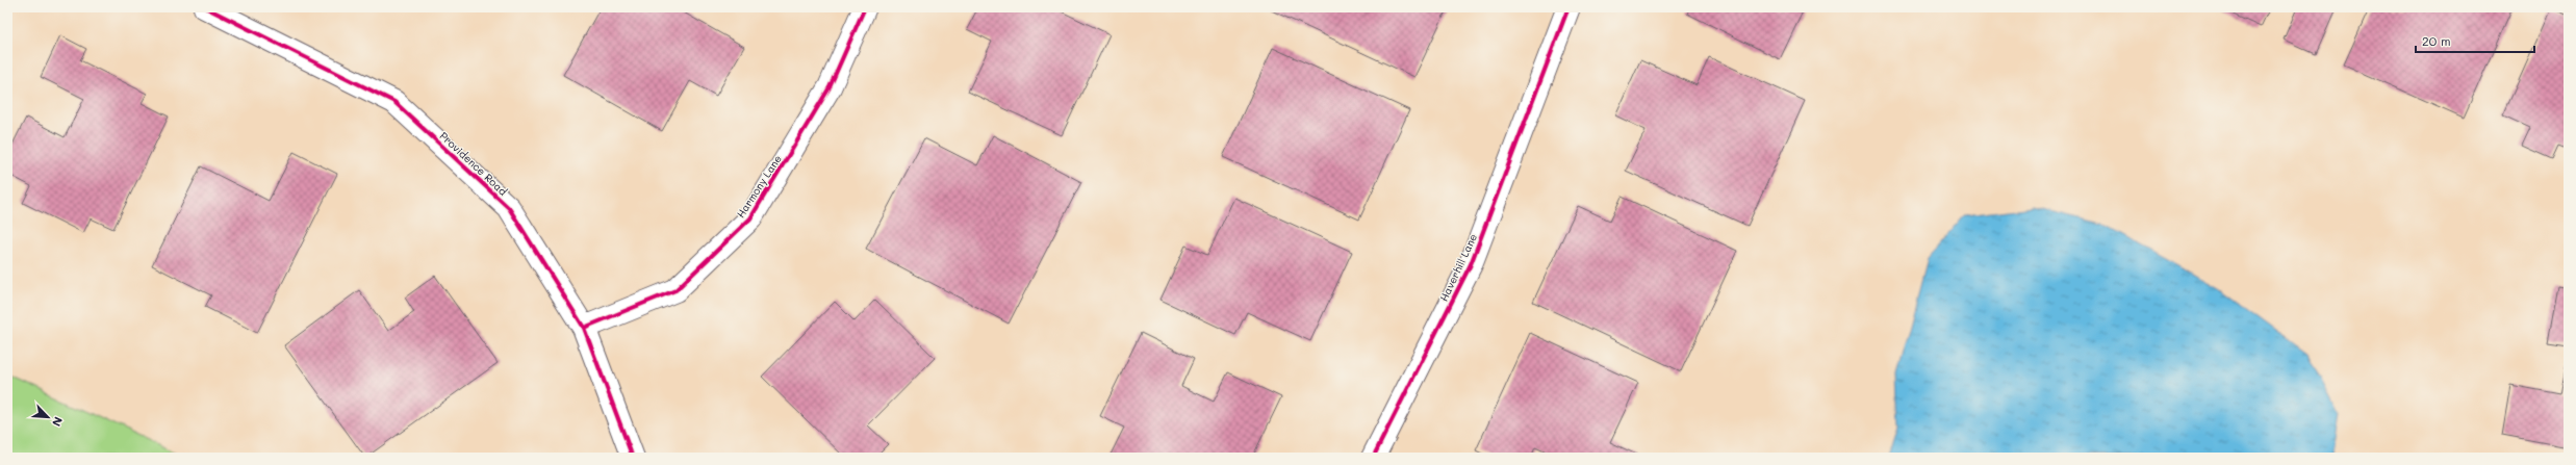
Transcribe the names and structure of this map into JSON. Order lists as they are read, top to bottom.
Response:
{
  "streets": {
    "street": ["Providence Road", "Harmony Lane", "Haverhill Lane"]
  },
  "crossings": [
    ["Providence Road", "Harmony Lane"]
  ],
  "scale_bar": "20 m",
  "north": "bottom right"
}
